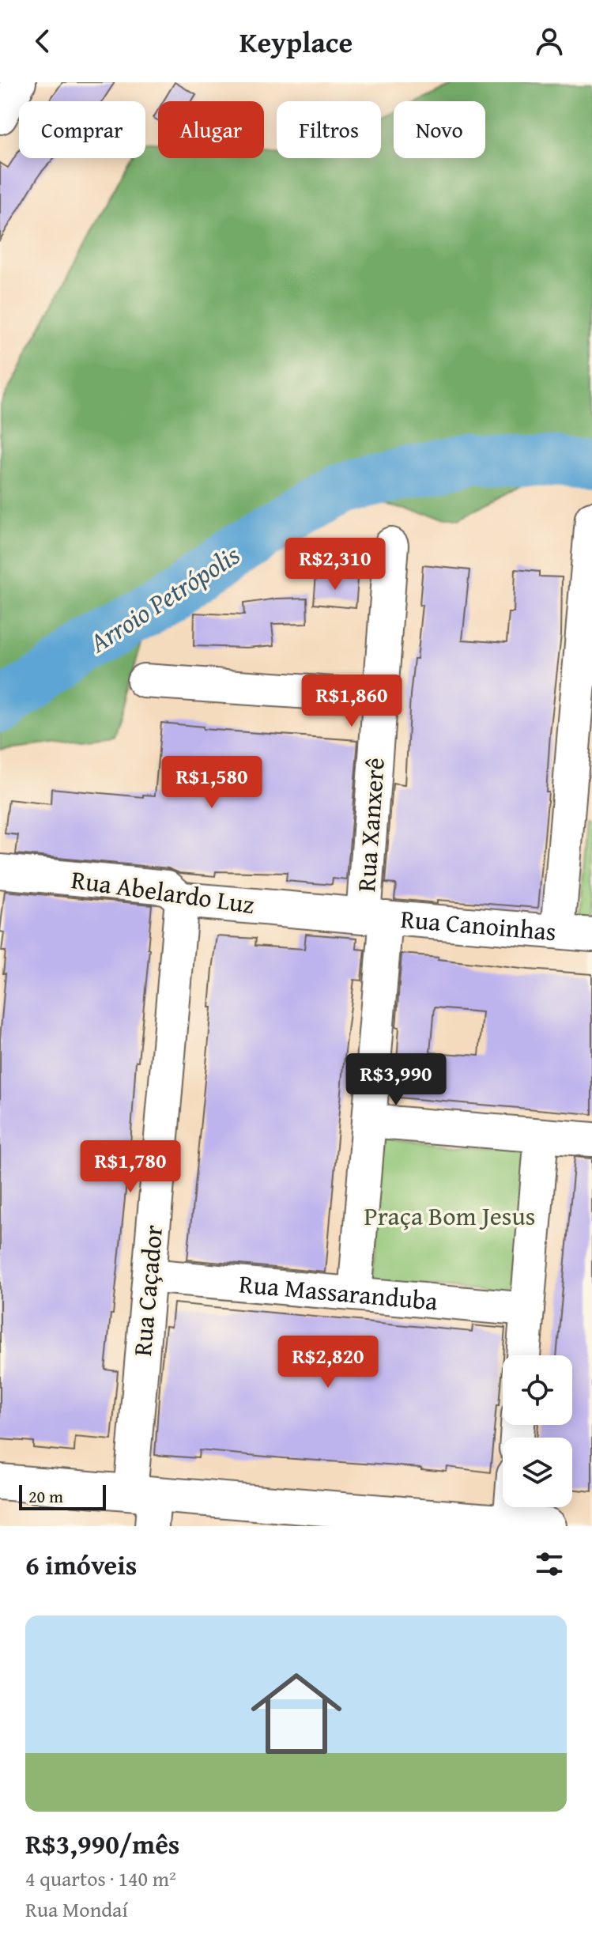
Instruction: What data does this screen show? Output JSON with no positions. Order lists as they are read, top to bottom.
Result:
{
  "streets": {
    "street": [
      "Rua Xanxerê",
      "Rua Abelardo Luz",
      "Rua Canoinhas",
      "Rua Caçador",
      "Rua Massaranduba"
    ]
  },
  "crossings": [
    ["Rua Xanxerê", "Rua Abelardo Luz"],
    ["Rua Xanxerê", "Rua Canoinhas"],
    ["Rua Xanxerê", "Rua Massaranduba"],
    ["Rua Abelardo Luz", "Rua Canoinhas"],
    ["Rua Abelardo Luz", "Rua Caçador"],
    ["Rua Caçador", "Rua Massaranduba"]
  ],
  "water": ["Arroio Petrópolis"],
  "parks": ["Praça Bom Jesus"],
  "scale_bar": "20 m",
  "page": {
    "header": "Keyplace",
    "chip": [
      "Comprar",
      "Alugar",
      "Filtros",
      "Novo"
    ],
    "price": [
      "R$2,310",
      "R$1,860",
      "R$1,580",
      "R$3,990",
      "R$1,780",
      "R$2,820"
    ],
    "scale": "20 m",
    "heading": "6 imóveis",
    "list": [
      {
        "name": "R$3,990/mês",
        "note": "4 quartos · 140 m² · Rua Mondaí"
      }
    ]
  }
}
